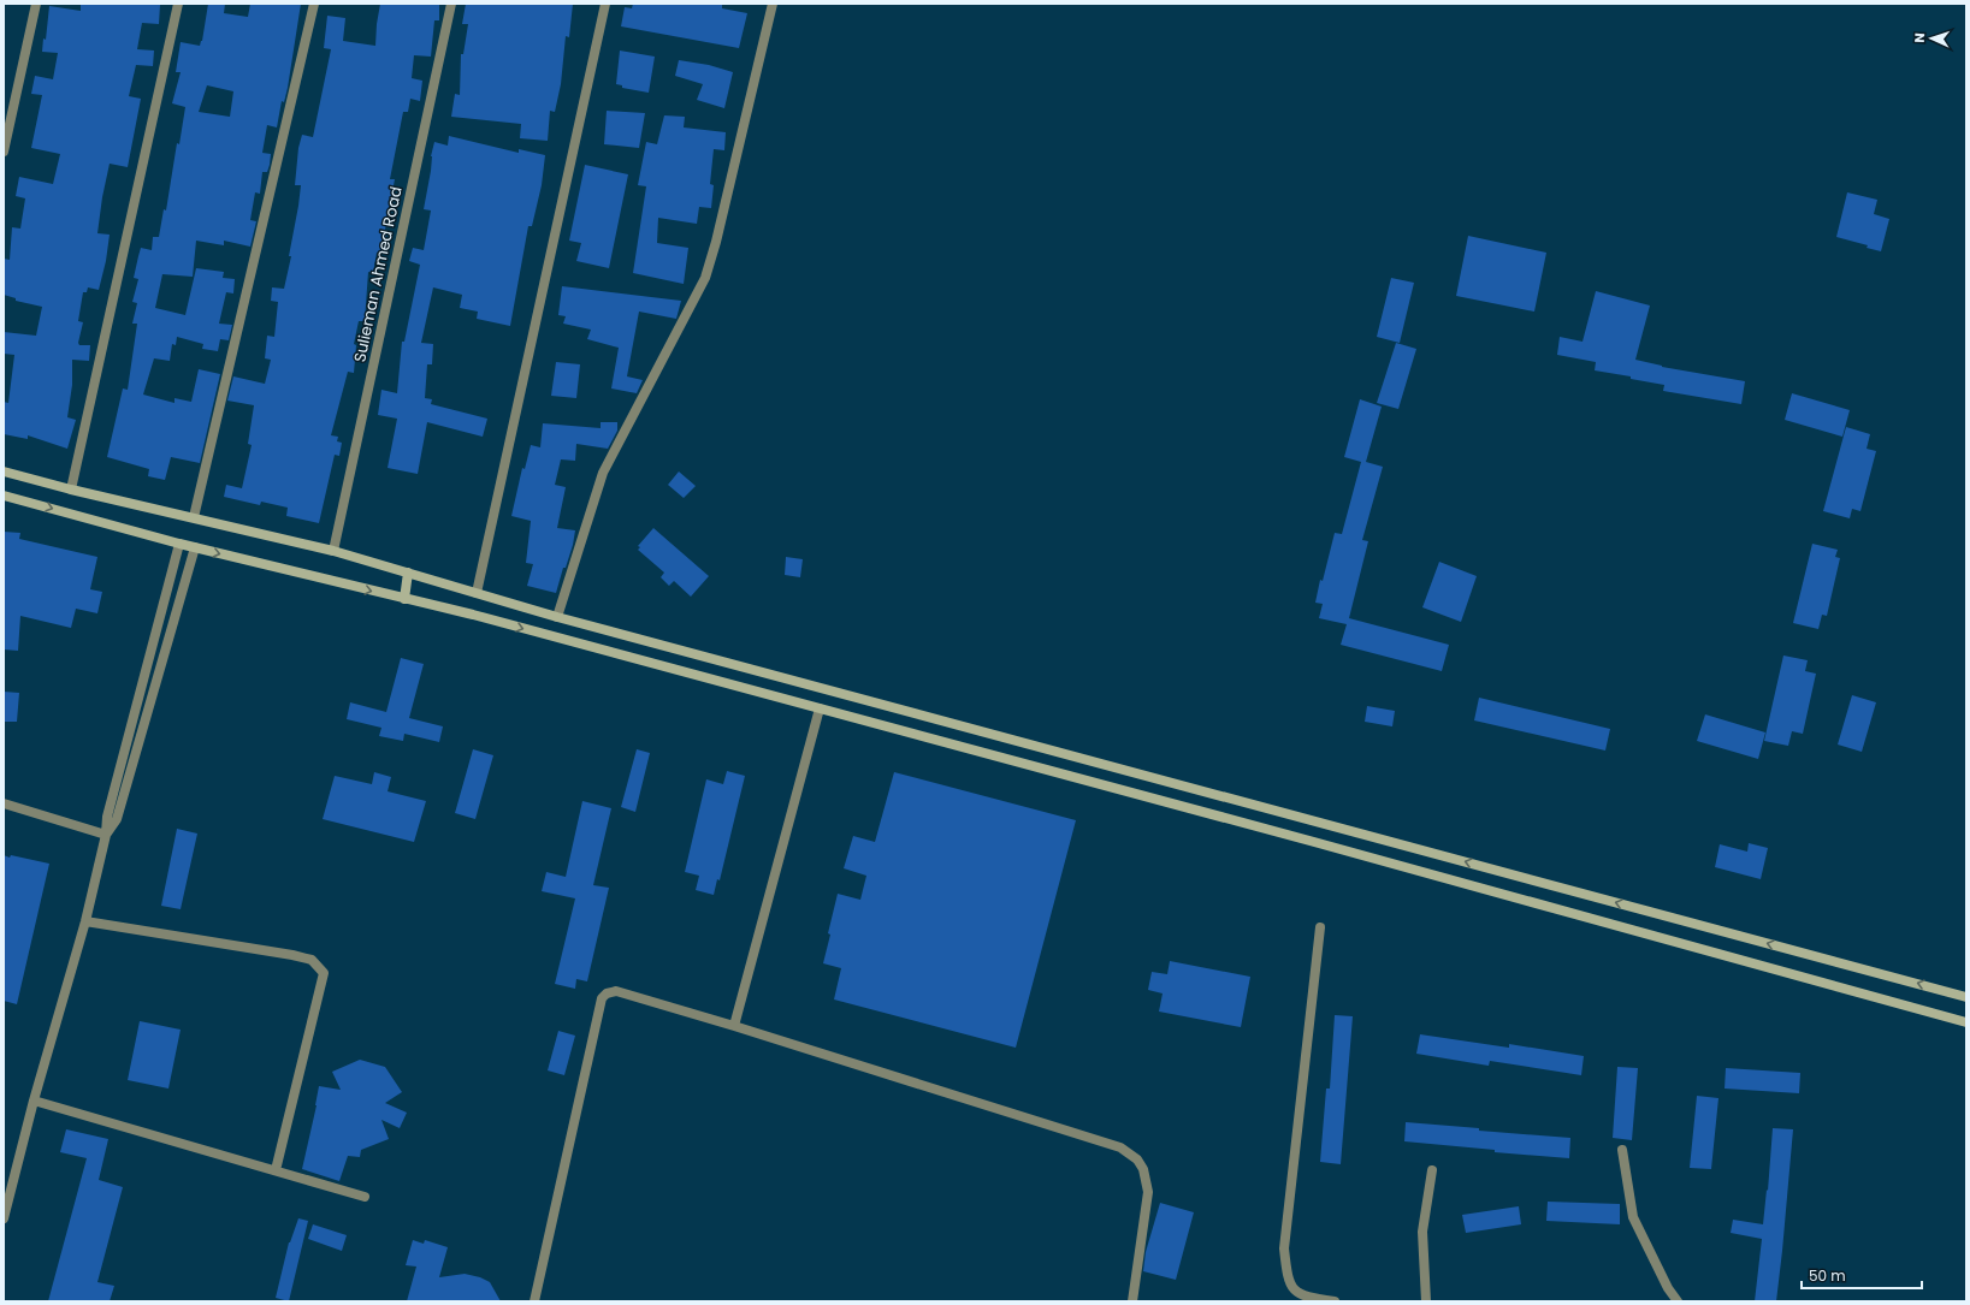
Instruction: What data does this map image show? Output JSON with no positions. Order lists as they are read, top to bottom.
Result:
{
  "streets": {
    "street": ["Sulieman Ahmed Road"]
  },
  "scale_bar": "50 m",
  "north": "left"
}
